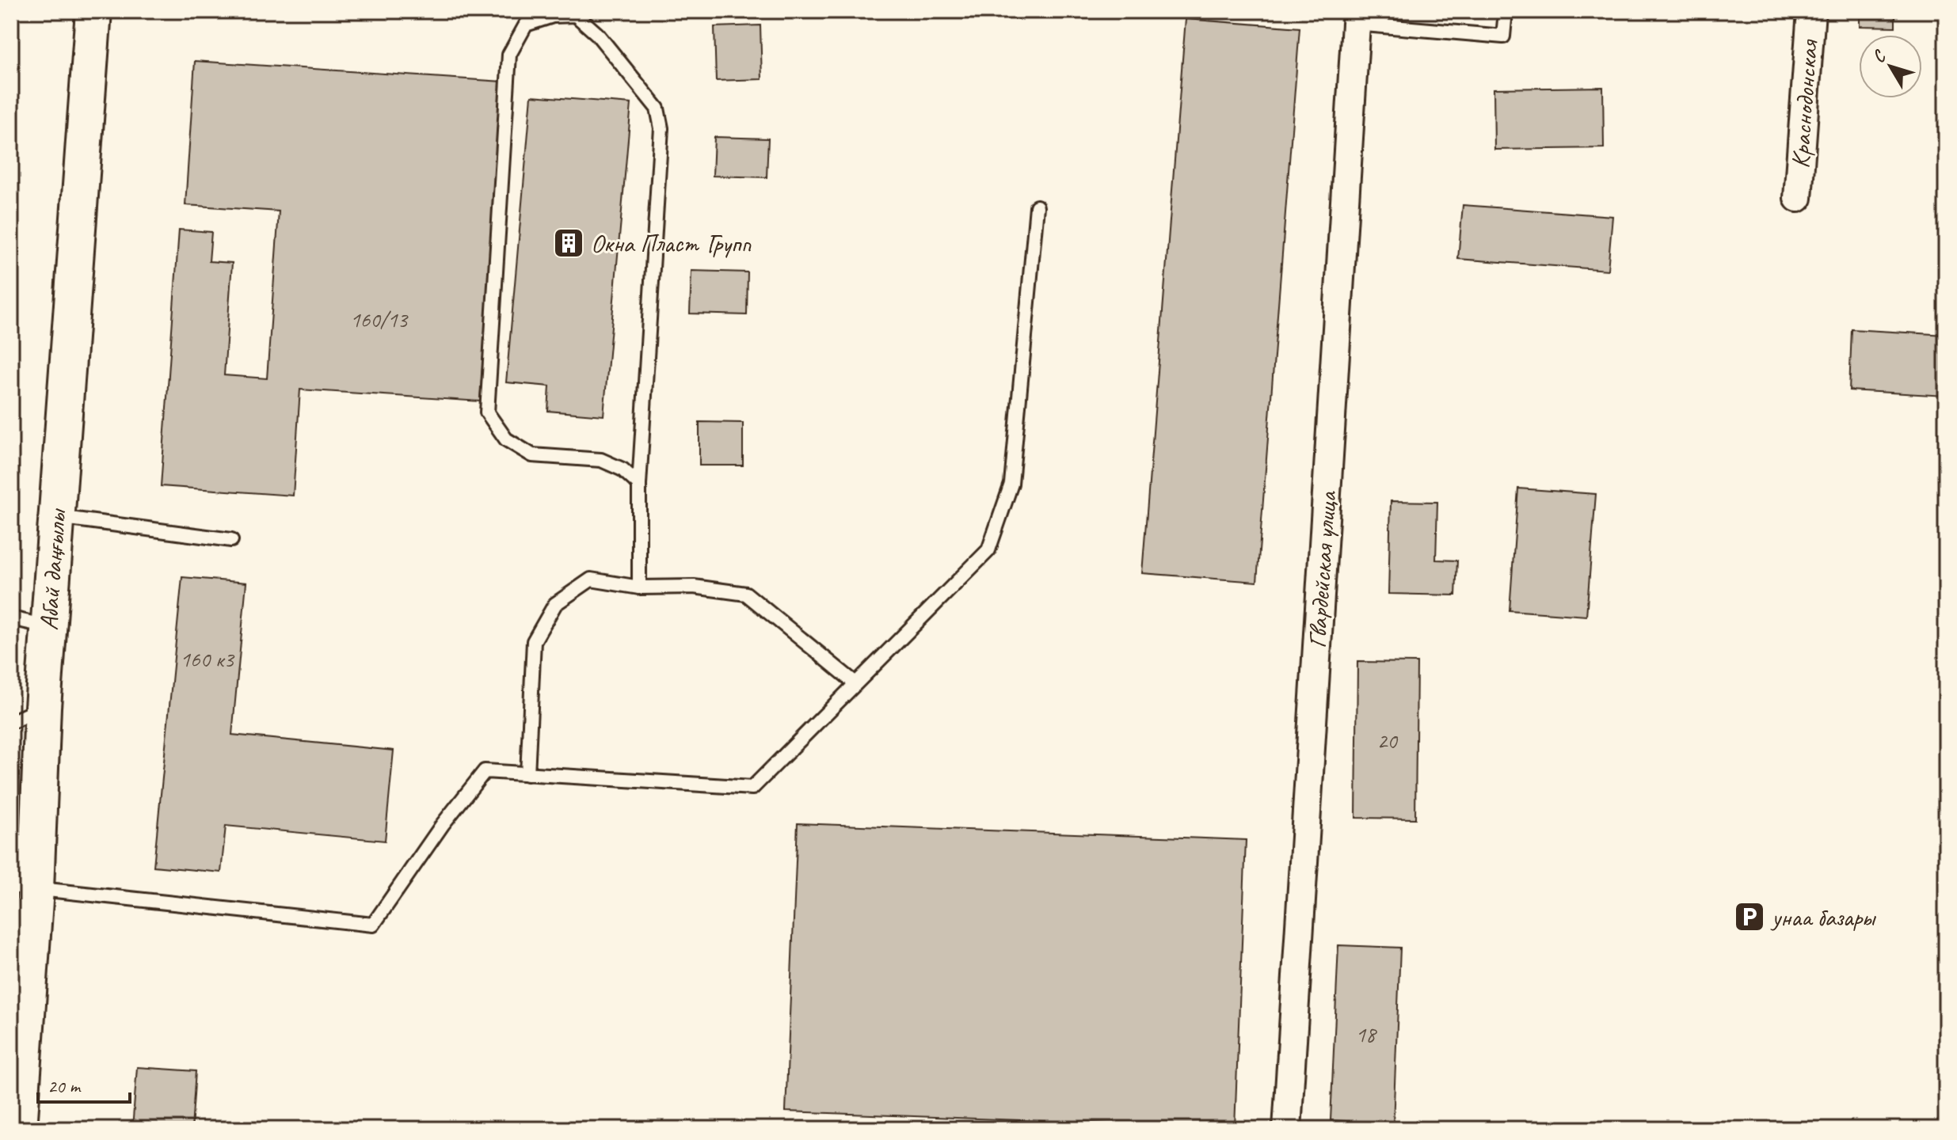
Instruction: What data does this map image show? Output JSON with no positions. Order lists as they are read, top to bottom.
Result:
{
  "streets": {
    "main road": ["Абай даңғылы"],
    "street": ["Краснодонская", "Гвардейская улица"]
  },
  "places": {
    "building": ["Окна Пласт Групп"],
    "parking": ["унаа базары"]
  },
  "house_numbers": [
    "160/13",
    "160 к3",
    "20",
    "18"
  ],
  "scale_bar": "20 m",
  "north": "top left"
}
